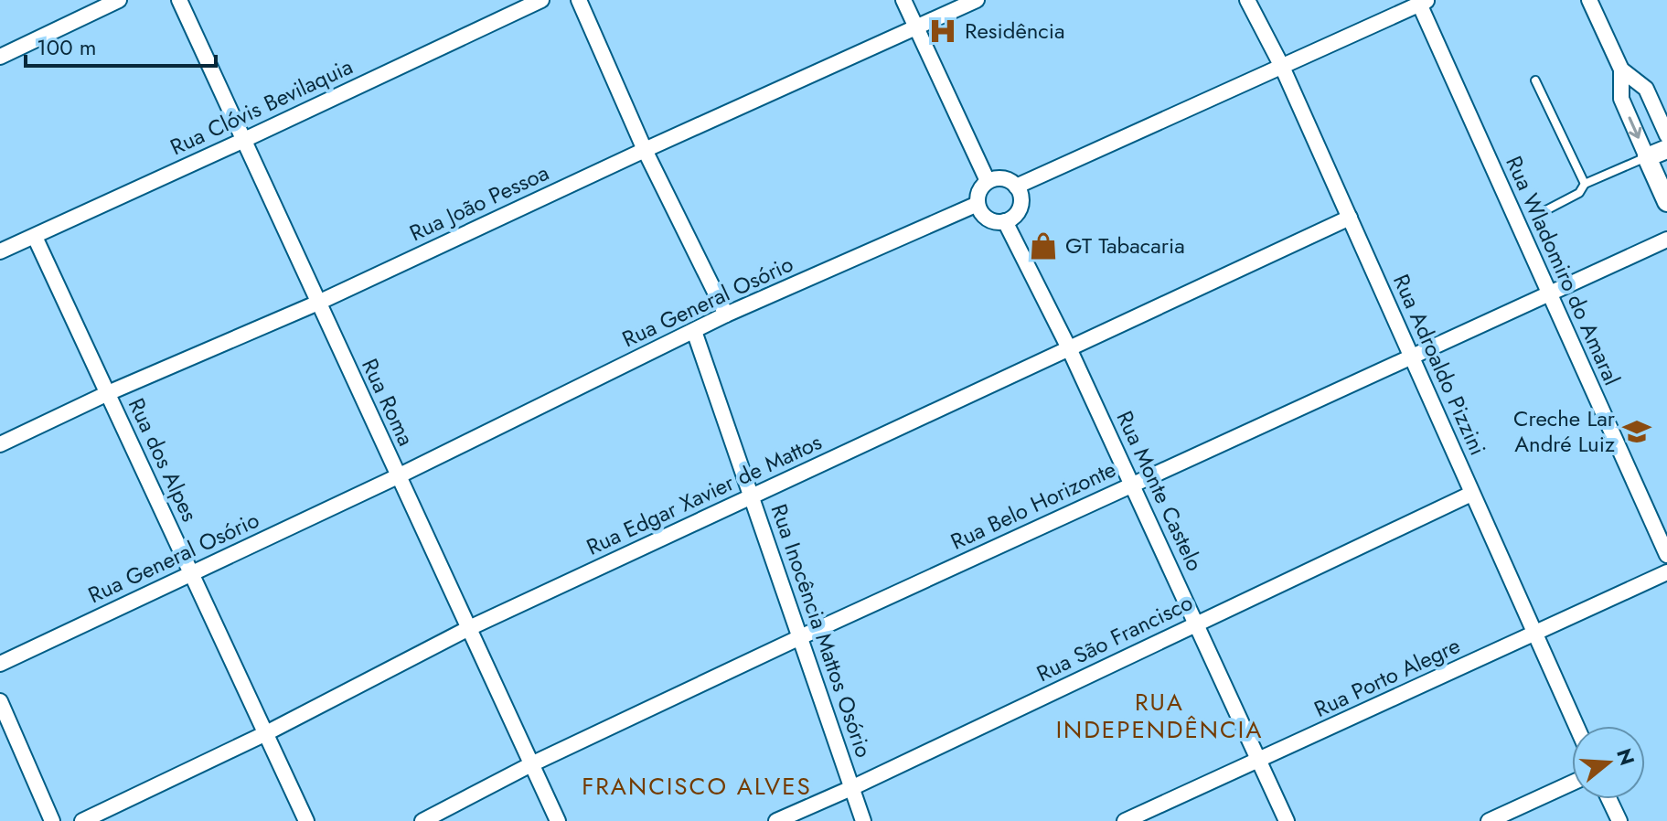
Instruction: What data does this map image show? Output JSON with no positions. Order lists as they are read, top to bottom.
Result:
{
  "streets": {
    "street": [
      "Rua Clóvis Bevilaquia",
      "Rua João Pessoa",
      "Rua Wladomiro do Amaral",
      "Rua General Osório",
      "Rua Adroaldo Pizzini",
      "Rua Roma",
      "Rua dos Alpes",
      "Rua Monte Castelo",
      "Rua Edgar Xavier de Mattos",
      "Rua Belo Horizonte",
      "Rua Inocência Mattos Osório",
      "Rua São Francisco",
      "Rua Porto Alegre"
    ]
  },
  "crossings": [
    ["Rua Clóvis Bevilaquia", "Rua Roma"],
    ["Rua Clóvis Bevilaquia", "Rua dos Alpes"],
    ["Rua João Pessoa", "Rua Roma"],
    ["Rua João Pessoa", "Rua dos Alpes"],
    ["Rua Wladomiro do Amaral", "Rua Belo Horizonte"],
    ["Rua General Osório", "Rua Roma"],
    ["Rua General Osório", "Rua dos Alpes"],
    ["Rua General Osório", "Rua Monte Castelo"],
    ["Rua General Osório", "Rua Inocência Mattos Osório"],
    ["Rua Adroaldo Pizzini", "Rua Edgar Xavier de Mattos"],
    ["Rua Adroaldo Pizzini", "Rua Belo Horizonte"],
    ["Rua Adroaldo Pizzini", "Rua São Francisco"],
    ["Rua Adroaldo Pizzini", "Rua Porto Alegre"],
    ["Rua Roma", "Rua Edgar Xavier de Mattos"],
    ["Rua Roma", "Rua Belo Horizonte"],
    ["Rua dos Alpes", "Rua Edgar Xavier de Mattos"],
    ["Rua Monte Castelo", "Rua Edgar Xavier de Mattos"],
    ["Rua Monte Castelo", "Rua Belo Horizonte"],
    ["Rua Monte Castelo", "Rua São Francisco"],
    ["Rua Monte Castelo", "Rua Porto Alegre"],
    ["Rua Edgar Xavier de Mattos", "Rua Inocência Mattos Osório"],
    ["Rua Belo Horizonte", "Rua Inocência Mattos Osório"],
    ["Rua Inocência Mattos Osório", "Rua São Francisco"]
  ],
  "districts": ["RUA INDEPENDÊNCIA", "FRANCISCO ALVES"],
  "places": {
    "hospital": ["Residência"],
    "shop": ["GT Tabacaria"],
    "school or university": ["Creche Lar André Luiz"]
  },
  "scale_bar": "100 m",
  "north": "right"
}
